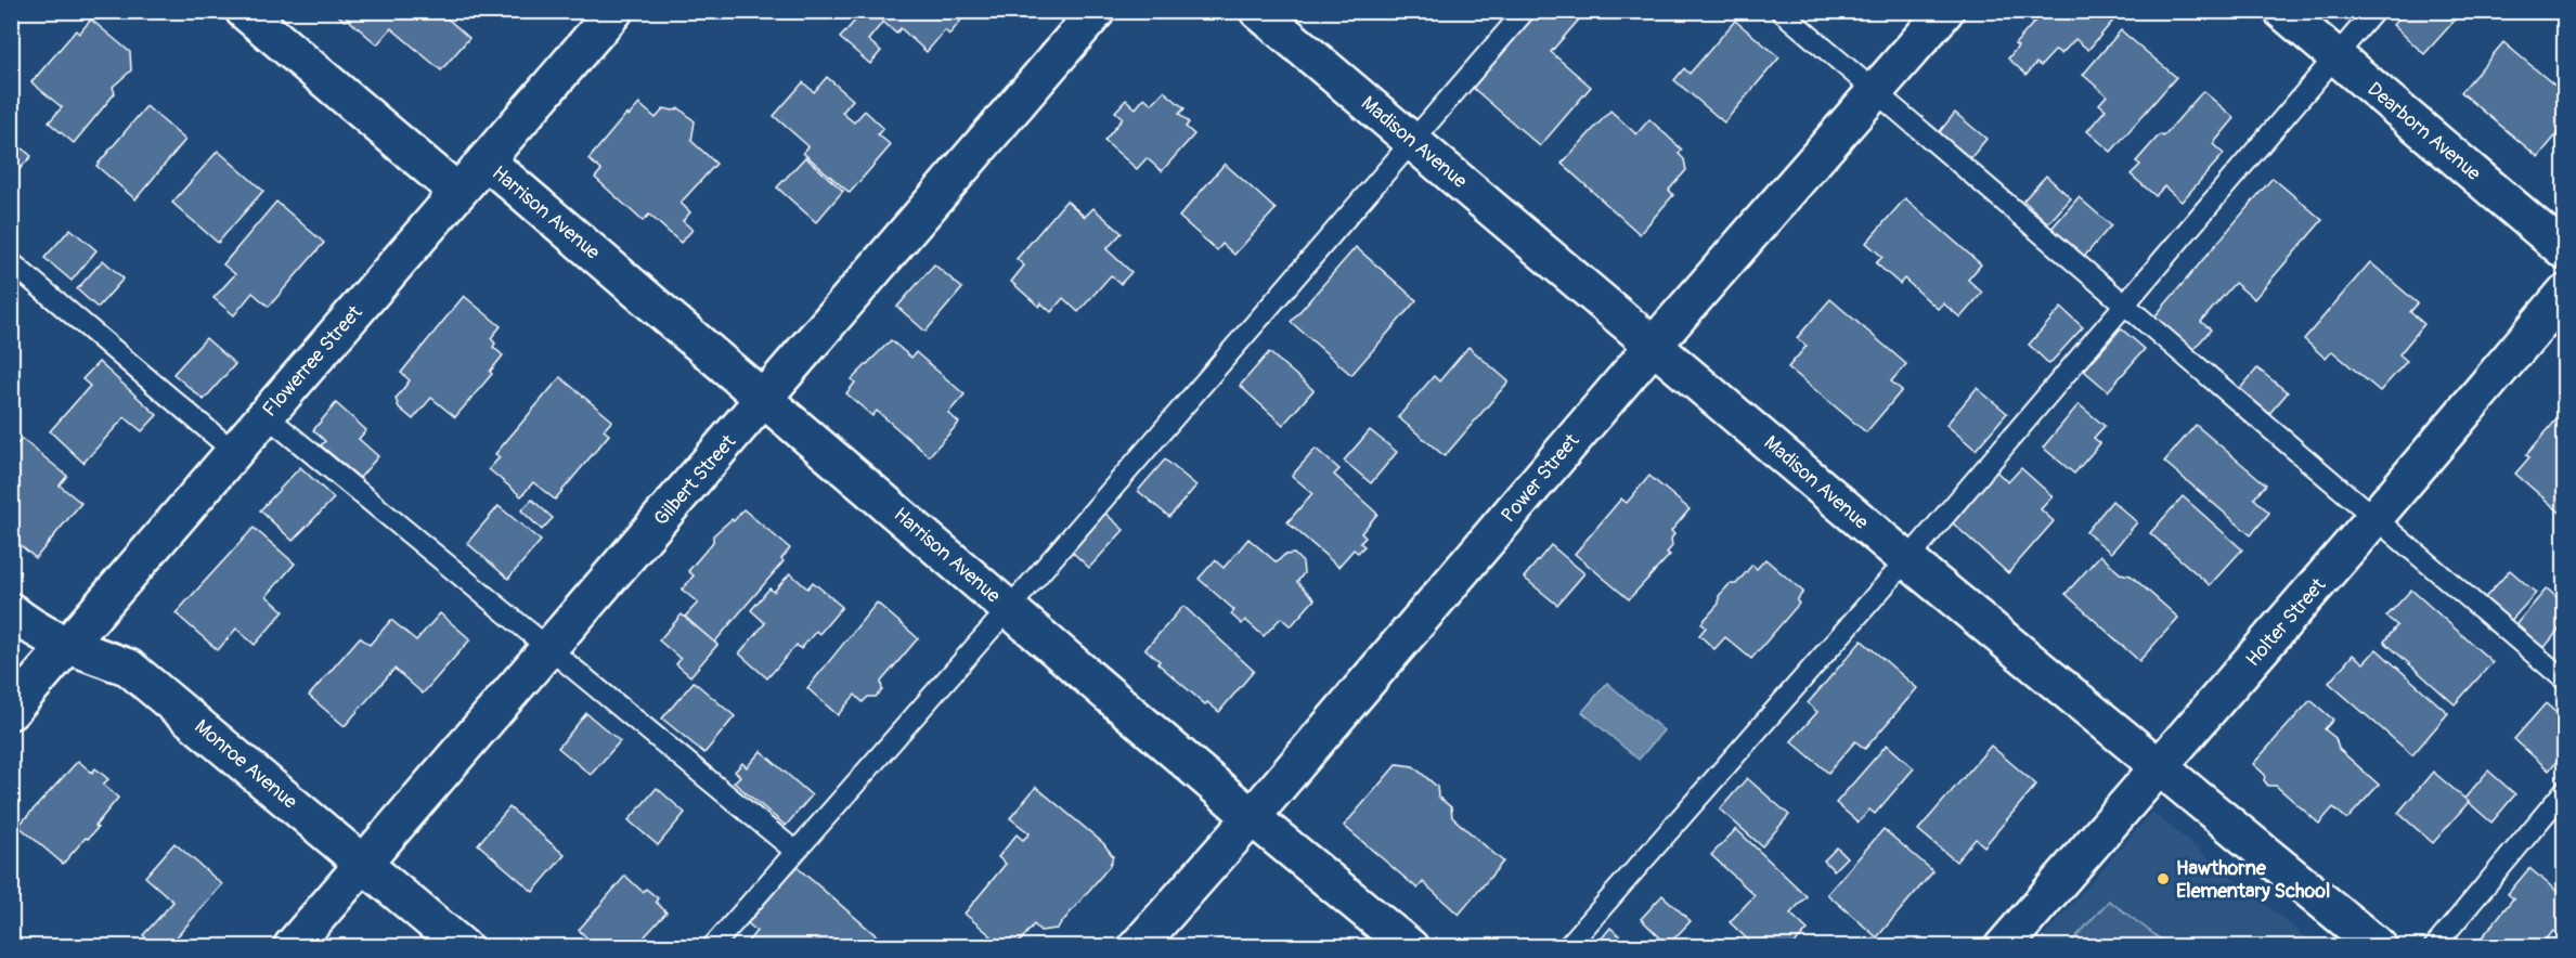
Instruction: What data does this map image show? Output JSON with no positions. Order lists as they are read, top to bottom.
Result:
{
  "streets": {
    "street": [
      "Dearborn Avenue",
      "Madison Avenue",
      "Harrison Avenue",
      "Flowerree Street",
      "Power Street",
      "Gilbert Street",
      "Holter Street",
      "Monroe Avenue"
    ]
  },
  "crossings": [
    ["Madison Avenue", "Power Street"],
    ["Madison Avenue", "Holter Street"],
    ["Harrison Avenue", "Flowerree Street"],
    ["Harrison Avenue", "Power Street"],
    ["Harrison Avenue", "Gilbert Street"],
    ["Flowerree Street", "Monroe Avenue"],
    ["Gilbert Street", "Monroe Avenue"]
  ],
  "places": ["Hawthorne Elementary School"]
}
